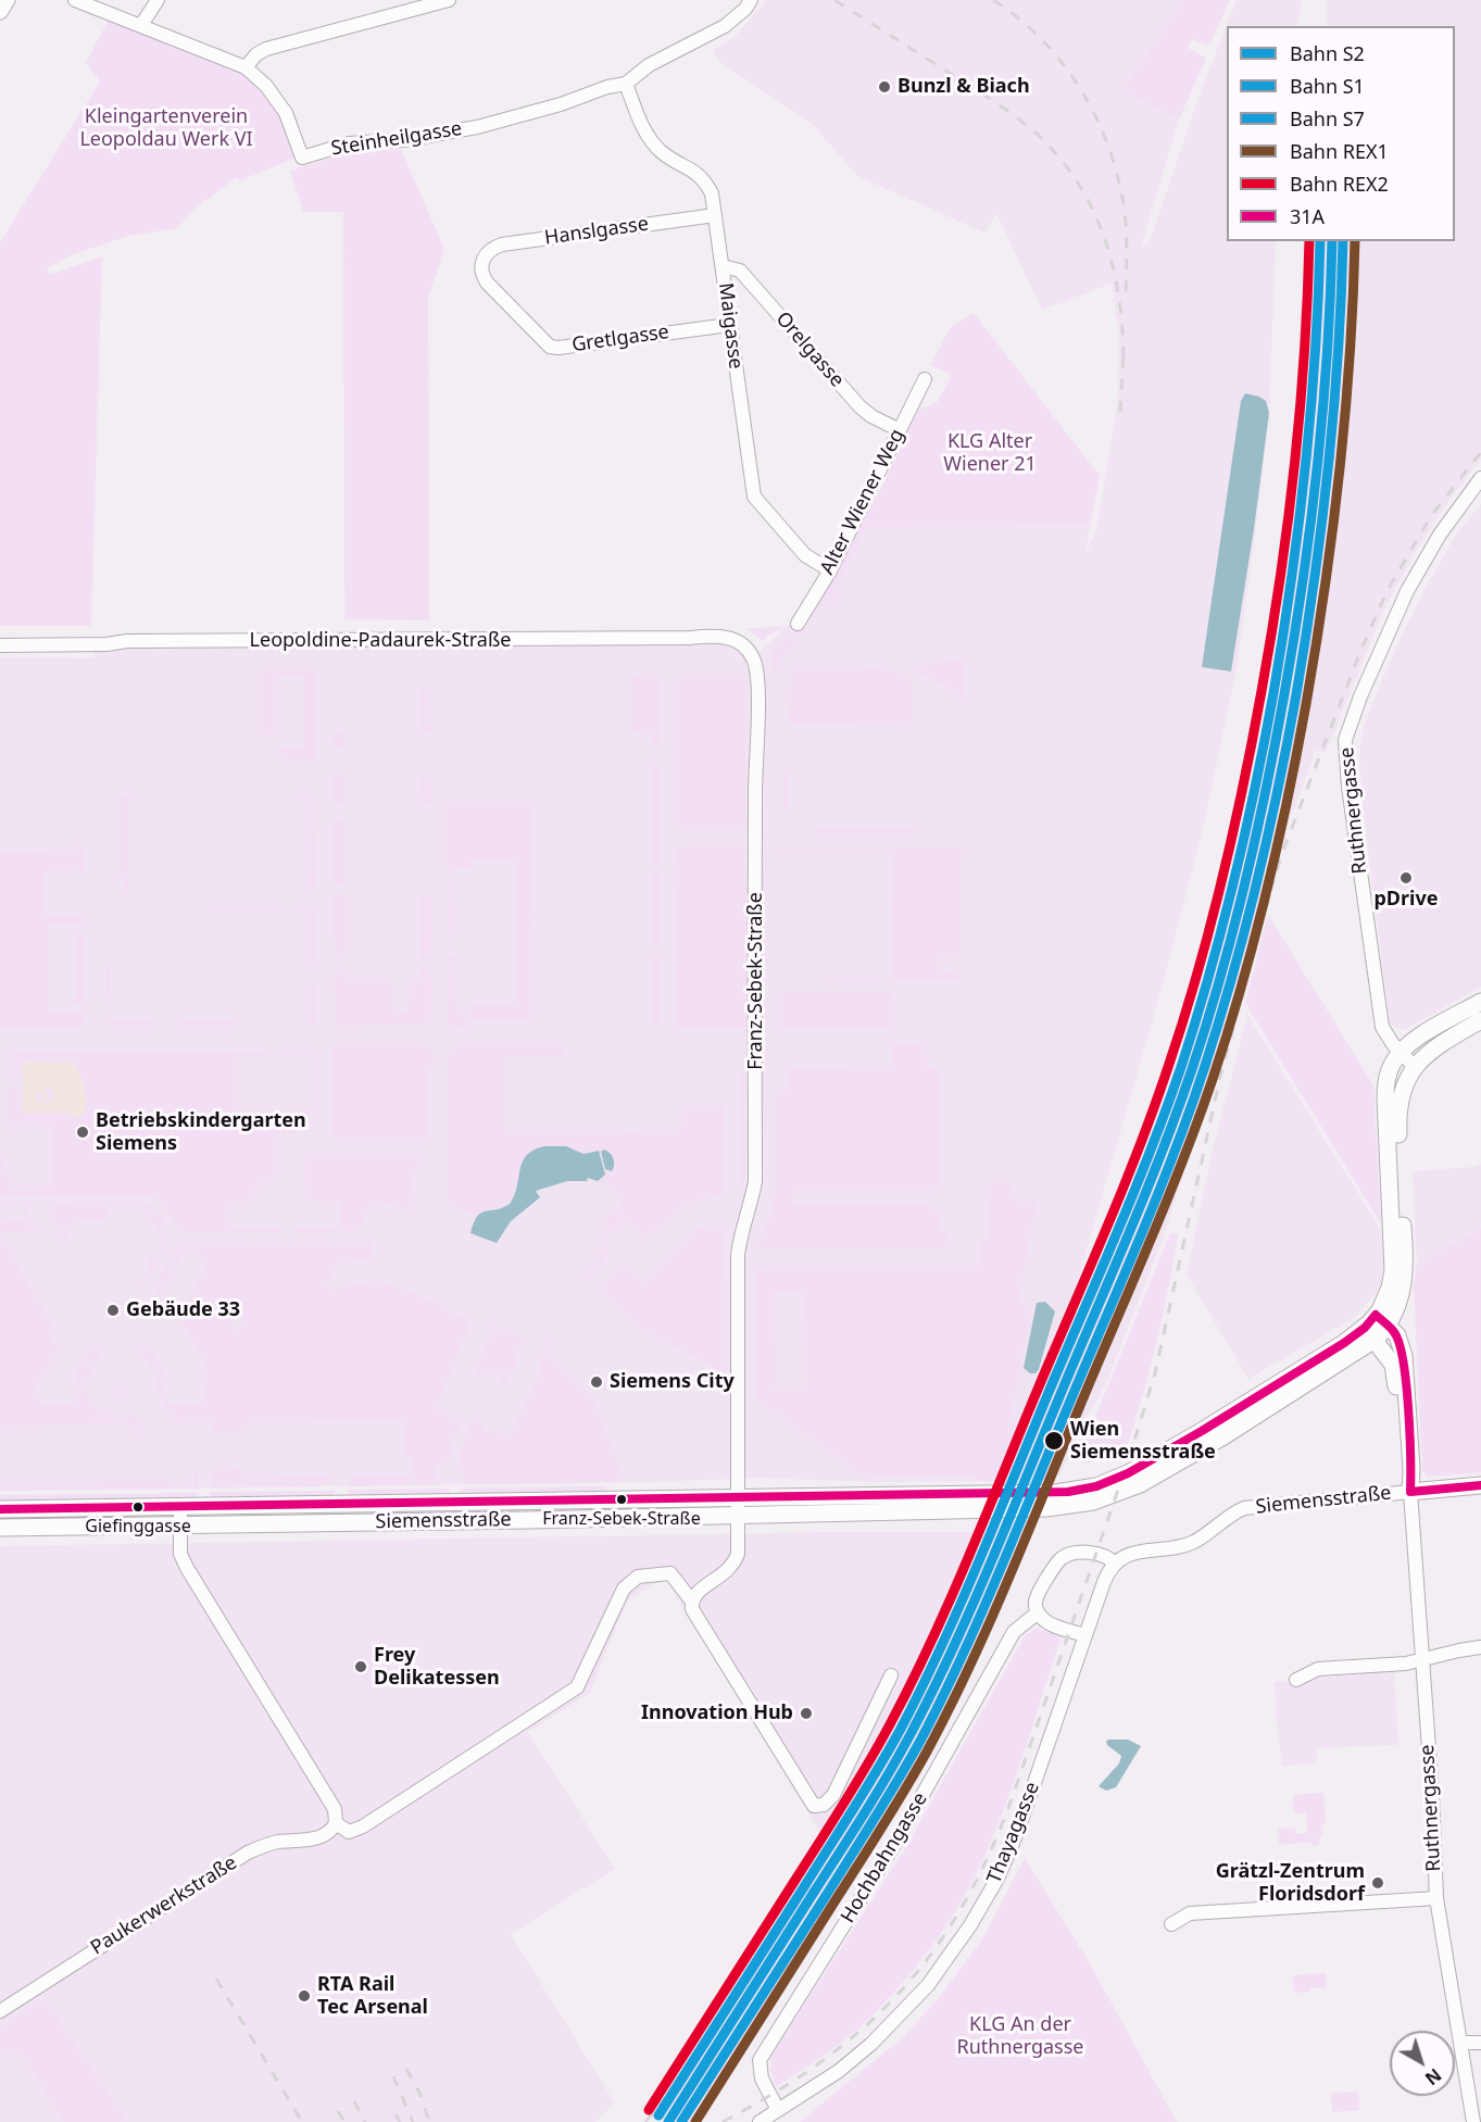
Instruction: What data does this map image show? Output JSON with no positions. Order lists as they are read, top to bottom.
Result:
{
  "streets": {
    "main road": ["Siemensstraße"],
    "street": [
      "Steinheilgasse",
      "Hanslgasse",
      "Maigasse",
      "Gretlgasse",
      "Orelgasse",
      "Alter Wiener Weg",
      "Leopoldine-Padaurek-Straße",
      "Ruthnergasse",
      "Franz-Sebek-Straße",
      "Thayagasse",
      "Hochbahngasse",
      "Paukerwerkstraße"
    ]
  },
  "crossings": [
    ["Steinheilgasse", "Maigasse"],
    ["Hanslgasse", "Maigasse"],
    ["Hanslgasse", "Gretlgasse"],
    ["Maigasse", "Gretlgasse"],
    ["Maigasse", "Orelgasse"],
    ["Maigasse", "Alter Wiener Weg"],
    ["Orelgasse", "Alter Wiener Weg"],
    ["Leopoldine-Padaurek-Straße", "Franz-Sebek-Straße"],
    ["Ruthnergasse", "Siemensstraße"],
    ["Franz-Sebek-Straße", "Siemensstraße"],
    ["Siemensstraße", "Thayagasse"],
    ["Thayagasse", "Hochbahngasse"]
  ],
  "parks": ["Kleingartenverein Leopoldau Werk VI", "KLG Alter Wiener 21", "KLG An der Ruthnergasse"],
  "places": [
    "Bunzl & Biach",
    "pDrive",
    "Betriebskindergarten Siemens",
    "Gebäude 33",
    "Siemens City",
    "Wien Siemensstraße",
    "Franz-Sebek-Straße",
    "Giefinggasse",
    "Frey Delikatessen",
    "Innovation Hub",
    "Grätzl-Zentrum Floridsdorf",
    "RTA Rail Tec Arsenal"
  ],
  "lines": [
    "rail line S2",
    "rail line S1",
    "rail line S7",
    "rail line REX1",
    "rail line REX2",
    "transit line 31A"
  ],
  "legend": [
    "Bahn S2",
    "Bahn S1",
    "Bahn S7",
    "Bahn REX1",
    "Bahn REX2",
    "31A"
  ],
  "north": "bottom right"
}
